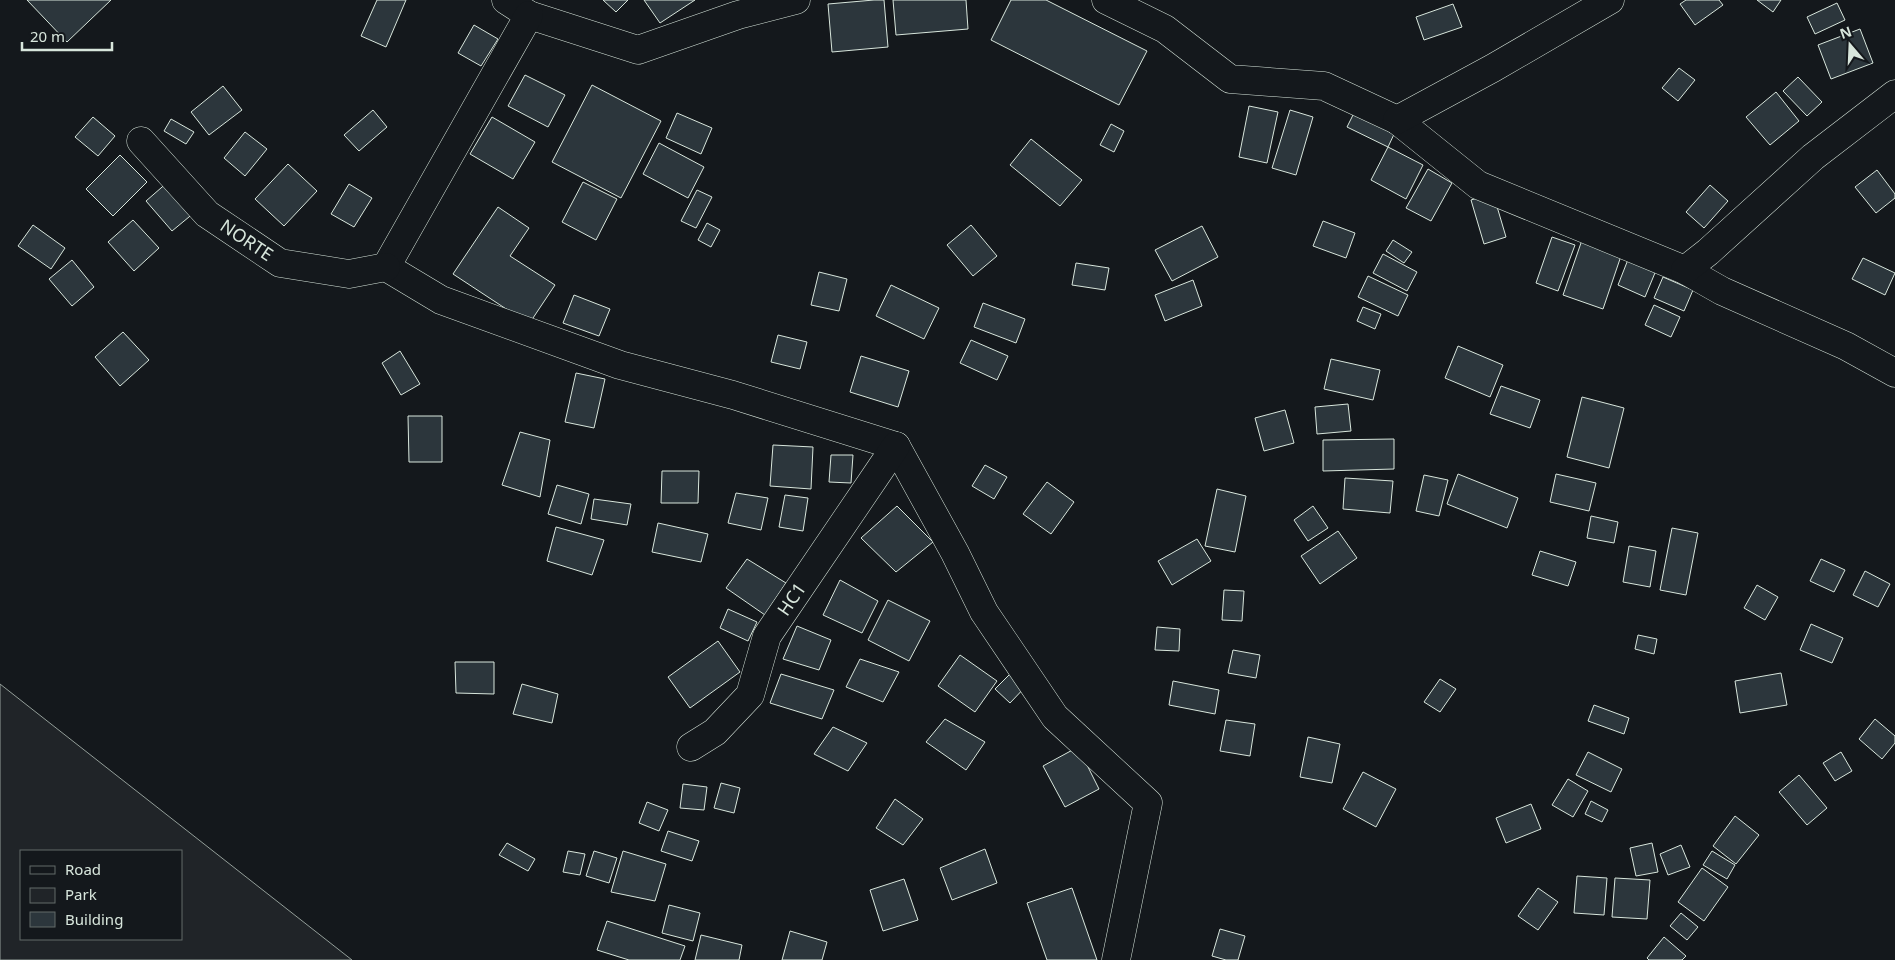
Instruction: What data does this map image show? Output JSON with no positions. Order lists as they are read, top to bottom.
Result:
{
  "streets": {
    "street": ["NORTE", "HC1"]
  },
  "legend": ["Road", "Park", "Building"],
  "scale_bar": "20 m",
  "north": "top"
}
